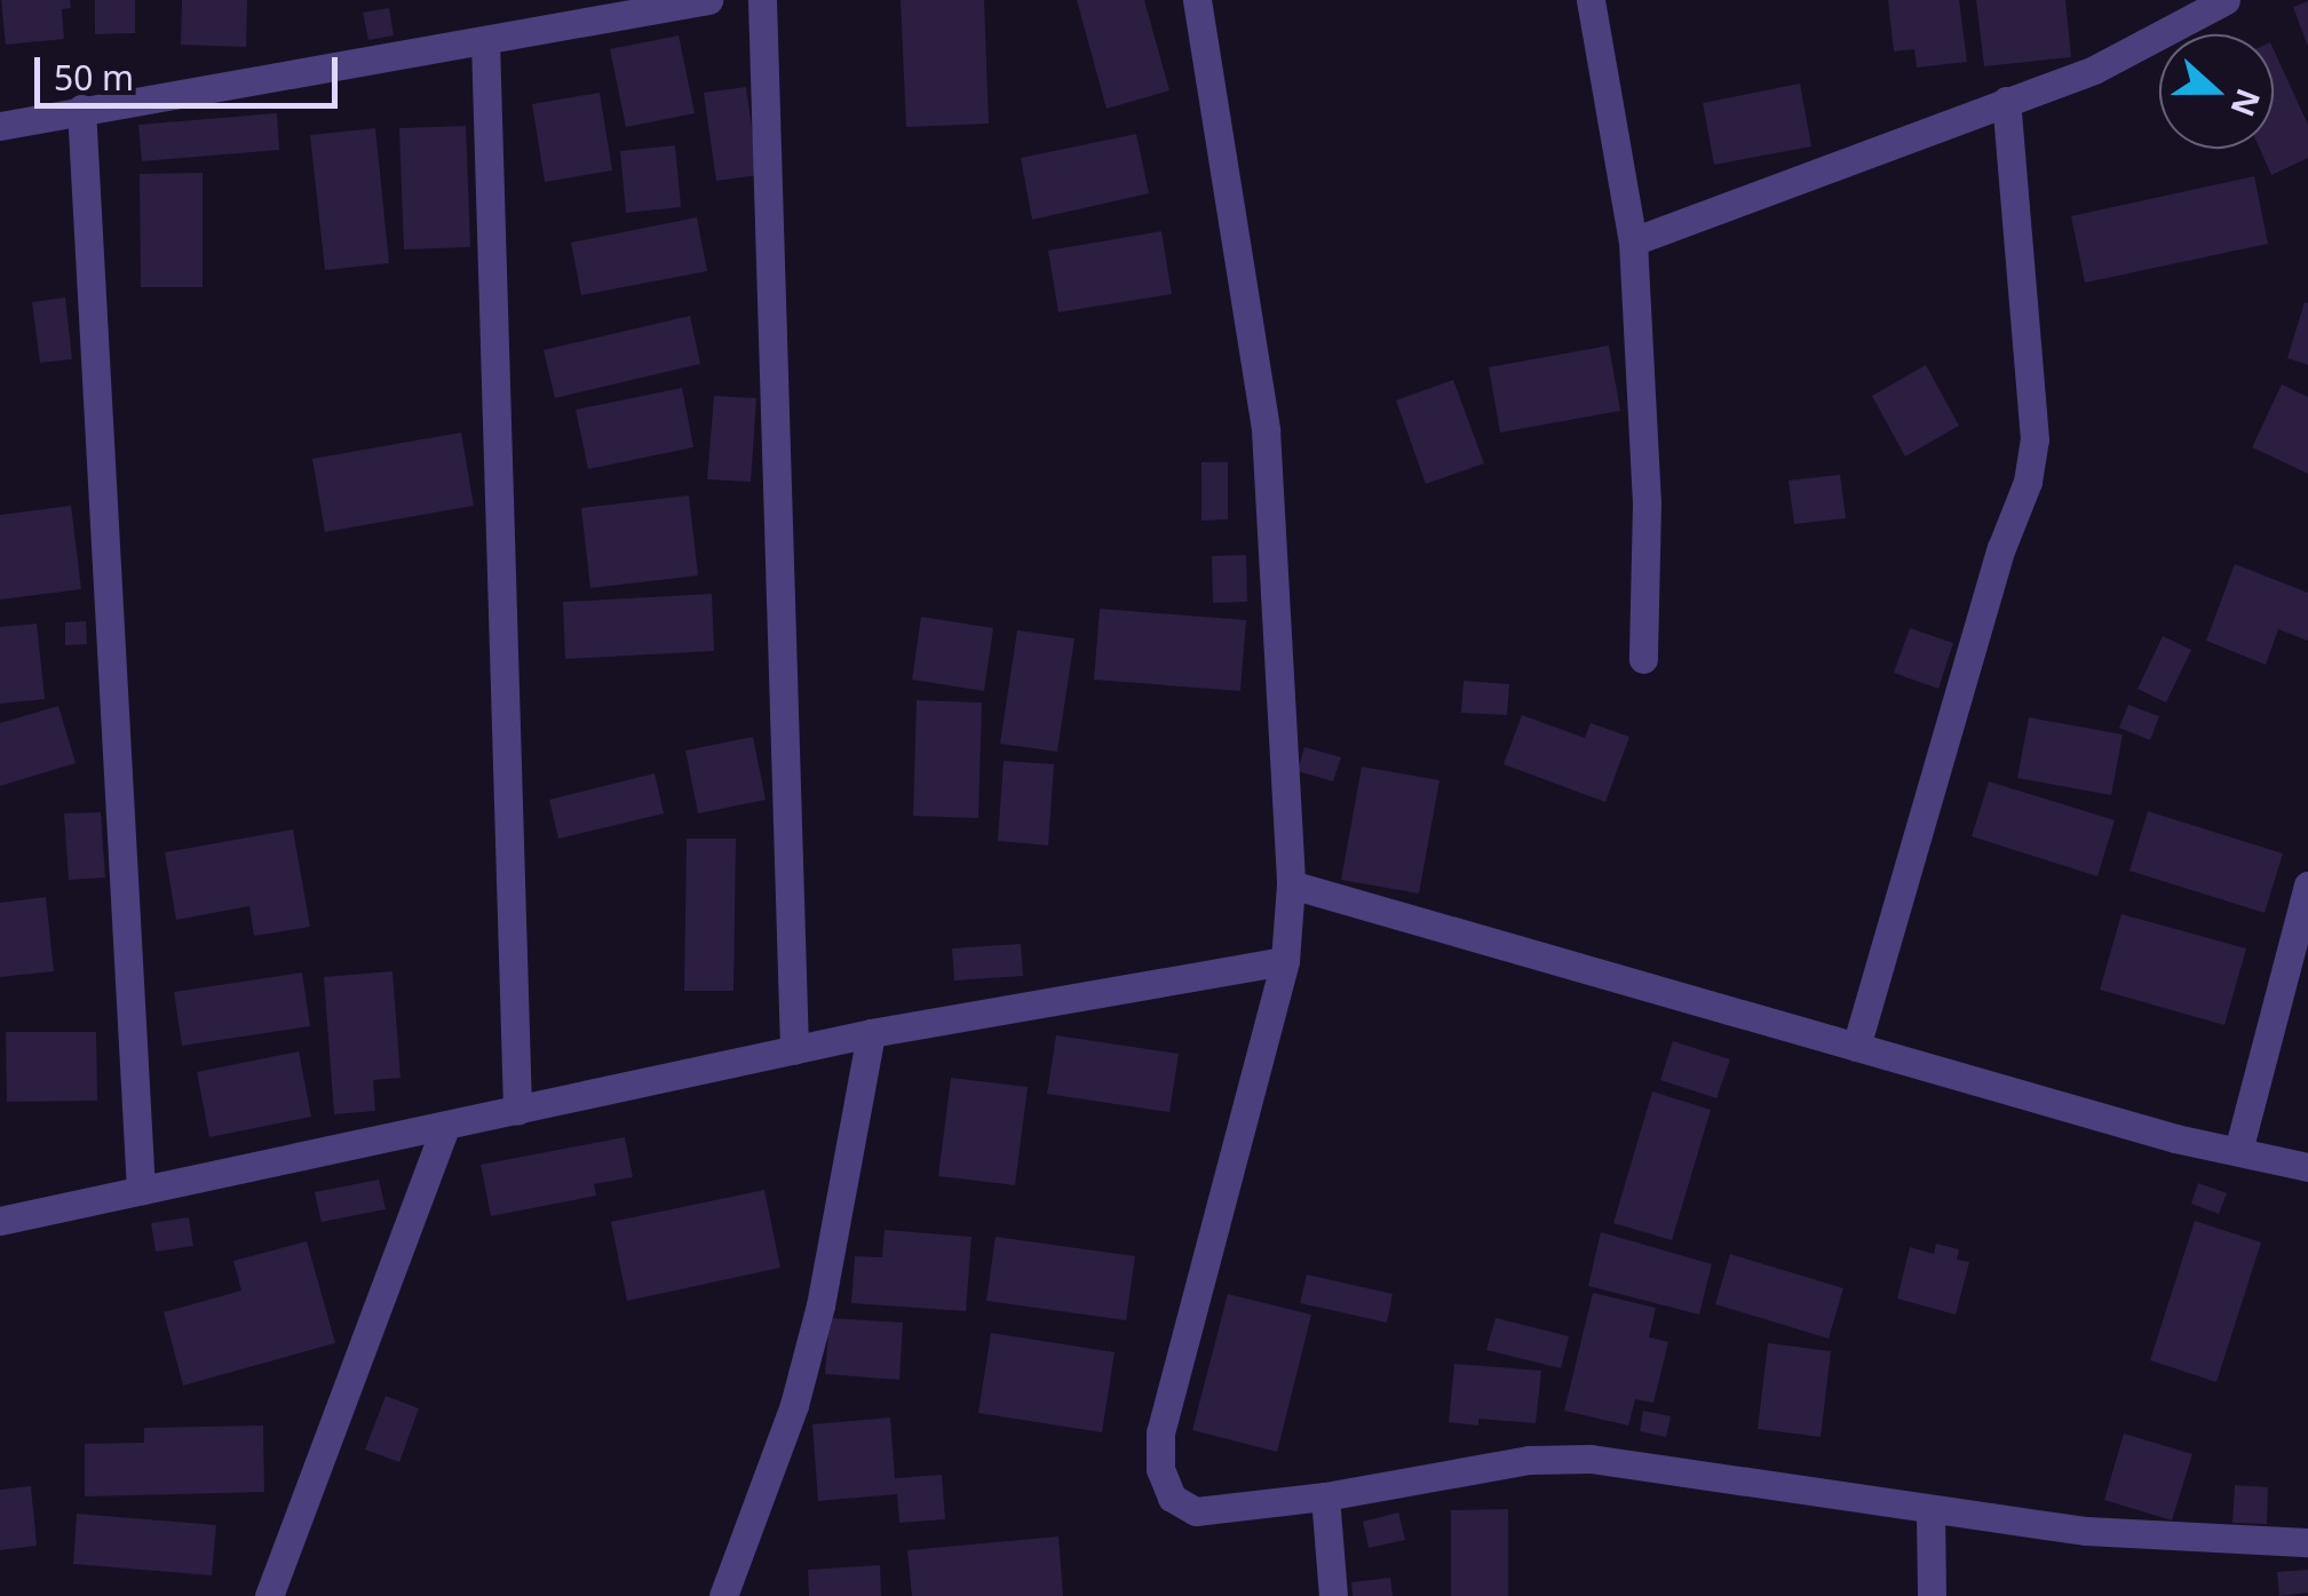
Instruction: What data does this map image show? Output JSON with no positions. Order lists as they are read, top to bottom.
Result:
{
  "scale_bar": "50 m",
  "north": "right"
}
